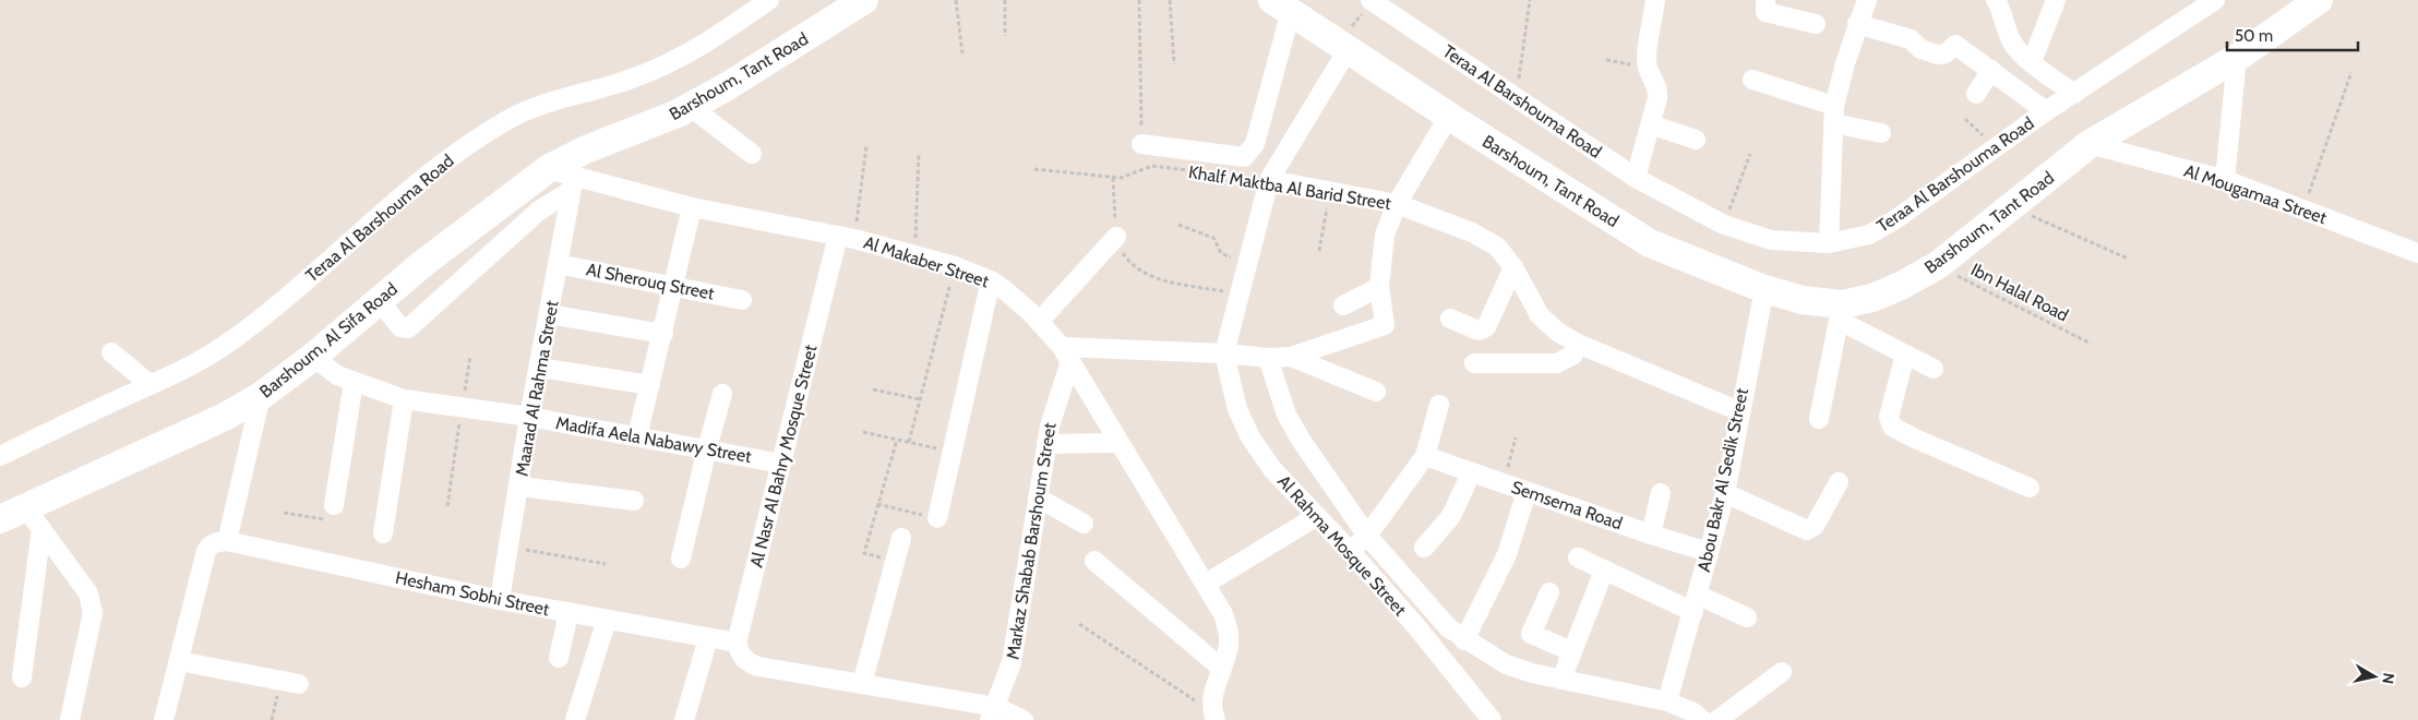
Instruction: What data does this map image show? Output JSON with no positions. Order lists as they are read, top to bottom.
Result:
{
  "streets": {
    "main road": ["Barshoum, Tant Road", "Barshoum, Al Sifa Road"],
    "street": [
      "Teraa Al Barshouma Road",
      "Khalf Maktba Al Barid Street",
      "Al Mougamaa Street",
      "Al Makaber Street",
      "Al Sherouq Street",
      "Maarad Al Rahma Street",
      "Madifa Aela Nabawy Street",
      "Al Nasr Al Bahry Mosque Street",
      "Abou Bakr Al Sedik Street",
      "Semsema Road",
      "Markaz Shabab Barshoum Street",
      "Al Rahma Mosque Street",
      "Hesham Sobhi Street"
    ],
    "path": ["Ibn Halal Road"]
  },
  "crossings": [
    ["Barshoum, Tant Road", "Al Mougamaa Street"],
    ["Barshoum, Tant Road", "Al Makaber Street"],
    ["Barshoum, Tant Road", "Ibn Halal Road"],
    ["Barshoum, Tant Road", "Barshoum, Al Sifa Road"],
    ["Barshoum, Tant Road", "Maarad Al Rahma Street"],
    ["Barshoum, Tant Road", "Abou Bakr Al Sedik Street"],
    ["Khalf Maktba Al Barid Street", "Abou Bakr Al Sedik Street"],
    ["Al Makaber Street", "Barshoum, Al Sifa Road"],
    ["Al Makaber Street", "Maarad Al Rahma Street"],
    ["Al Makaber Street", "Al Nasr Al Bahry Mosque Street"],
    ["Al Makaber Street", "Markaz Shabab Barshoum Street"],
    ["Al Sherouq Street", "Maarad Al Rahma Street"],
    ["Barshoum, Al Sifa Road", "Maarad Al Rahma Street"],
    ["Barshoum, Al Sifa Road", "Madifa Aela Nabawy Street"],
    ["Maarad Al Rahma Street", "Madifa Aela Nabawy Street"],
    ["Maarad Al Rahma Street", "Hesham Sobhi Street"],
    ["Madifa Aela Nabawy Street", "Al Nasr Al Bahry Mosque Street"],
    ["Al Nasr Al Bahry Mosque Street", "Hesham Sobhi Street"],
    ["Abou Bakr Al Sedik Street", "Semsema Road"]
  ],
  "scale_bar": "50 m",
  "north": "right"
}
